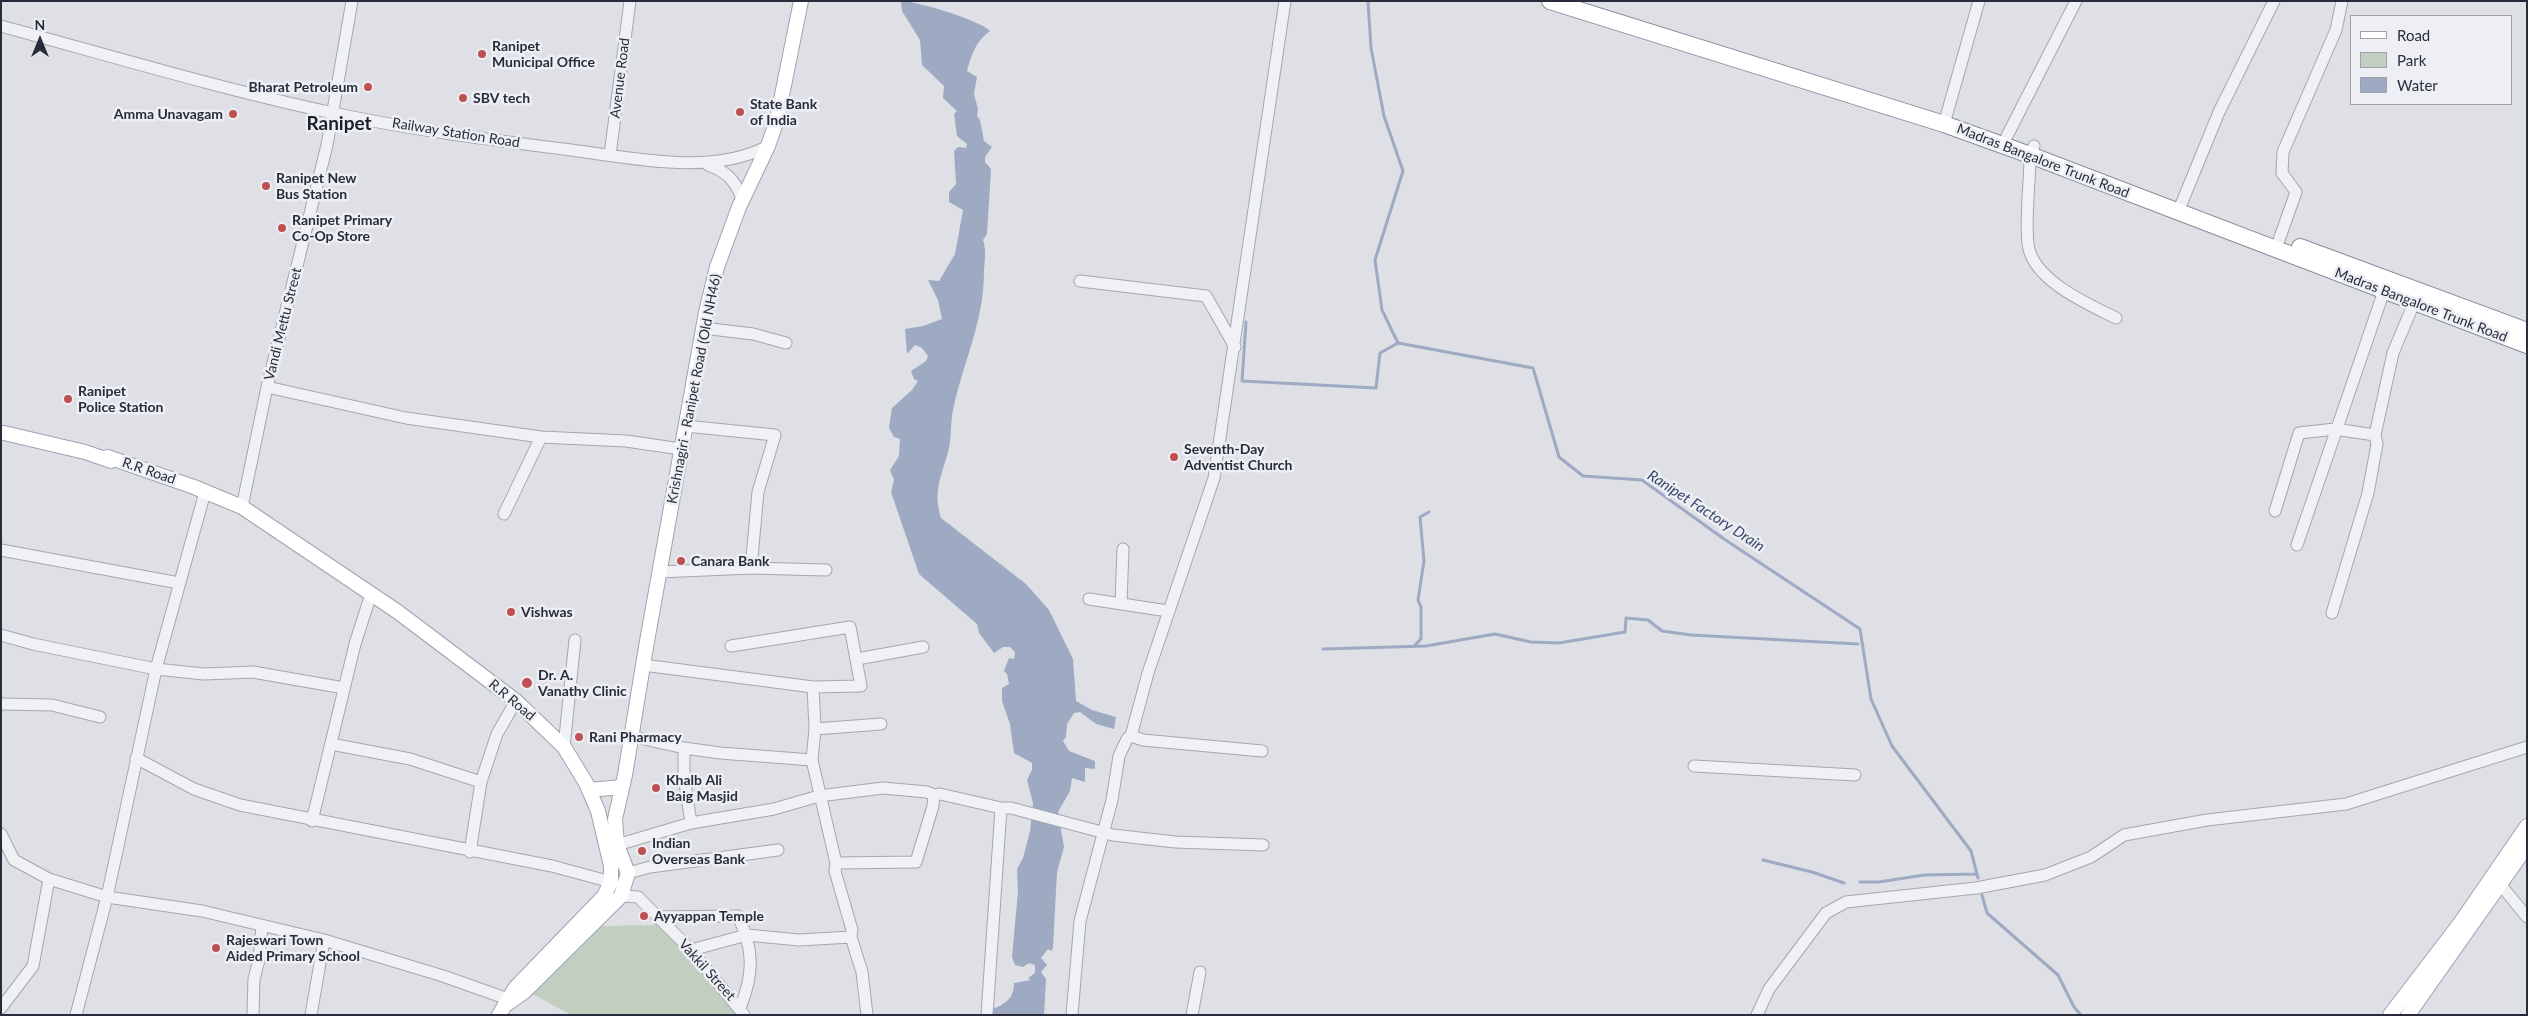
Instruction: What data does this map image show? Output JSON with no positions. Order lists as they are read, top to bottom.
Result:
{
  "streets": {
    "highway": ["Madras Bangalore Trunk Road"],
    "main road": ["Krishnagiri - Ranipet Road (Old NH46)", "R.R Road"],
    "street": [
      "Avenue Road",
      "Railway Station Road",
      "Vandi Mettu Street",
      "Vakkil Street"
    ]
  },
  "crossings": [
    ["Avenue Road", "Railway Station Road"],
    ["Railway Station Road", "Vandi Mettu Street"],
    ["Railway Station Road", "Krishnagiri - Ranipet Road (Old NH46)"],
    ["Vandi Mettu Street", "R.R Road"]
  ],
  "districts": ["Ranipet"],
  "water": ["Ranipet Factory Drain"],
  "places": [
    "Ranipet Municipal Office",
    "Bharat Petroleum",
    "SBV tech",
    "State Bank of India",
    "Amma Unavagam",
    "Ranipet New Bus Station",
    "Ranipet Primary Co-Op Store",
    "Ranipet Police Station",
    "Seventh-Day Adventist Church",
    "Canara Bank",
    "Vishwas",
    "Dr. A. Vanathy Clinic",
    "Rani Pharmacy",
    "Khalb Ali Baig Masjid",
    "Indian Overseas Bank",
    "Ayyappan Temple",
    "Rajeswari Town Aided Primary School"
  ],
  "legend": ["Road", "Park", "Water"],
  "north": "top"
}
